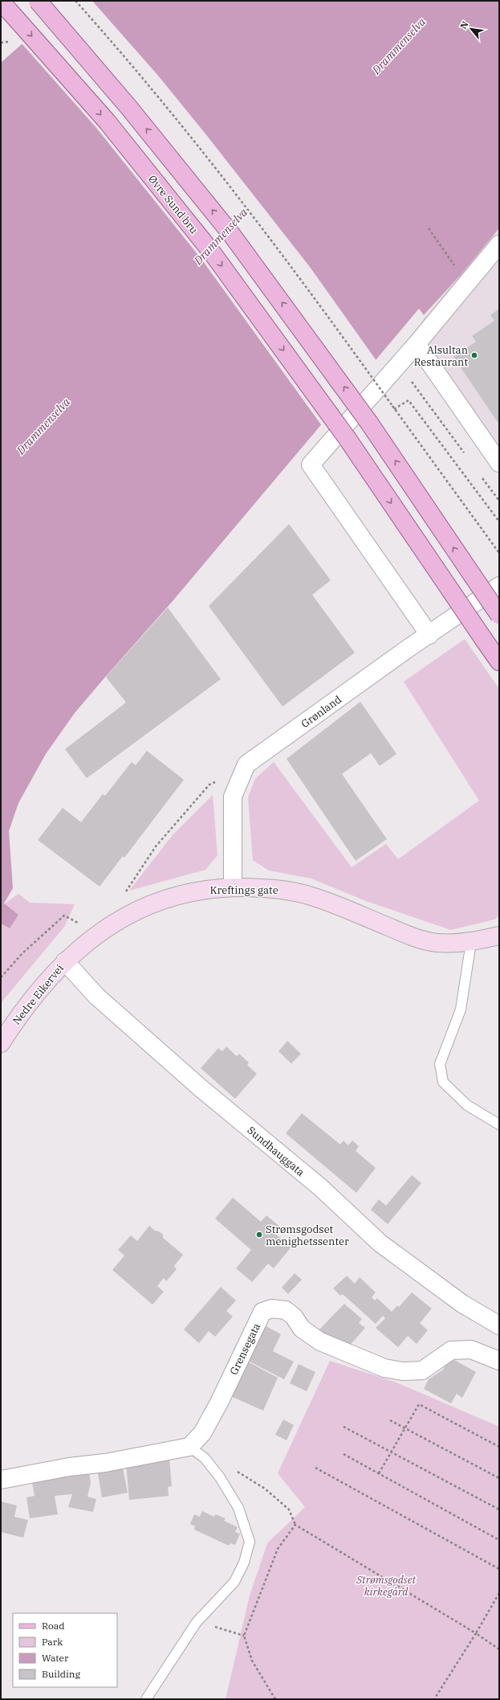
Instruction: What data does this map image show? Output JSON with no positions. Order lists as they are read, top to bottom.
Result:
{
  "streets": {
    "main road": ["Øvre Sund bru", "Kreftings gate", "Nedre Eikervei"],
    "street": ["Grønland", "Sundhauggata", "Grensegata"]
  },
  "crossings": [
    ["Kreftings gate", "Nedre Eikervei"],
    ["Kreftings gate", "Sundhauggata"],
    ["Nedre Eikervei", "Sundhauggata"]
  ],
  "water": ["Drammenselva"],
  "parks": ["Strømsgodset kirkegård"],
  "places": ["Alsultan Restaurant", "Strømsgodset menighetssenter"],
  "legend": [
    "Road",
    "Park",
    "Water",
    "Building"
  ],
  "north": "top left"
}
